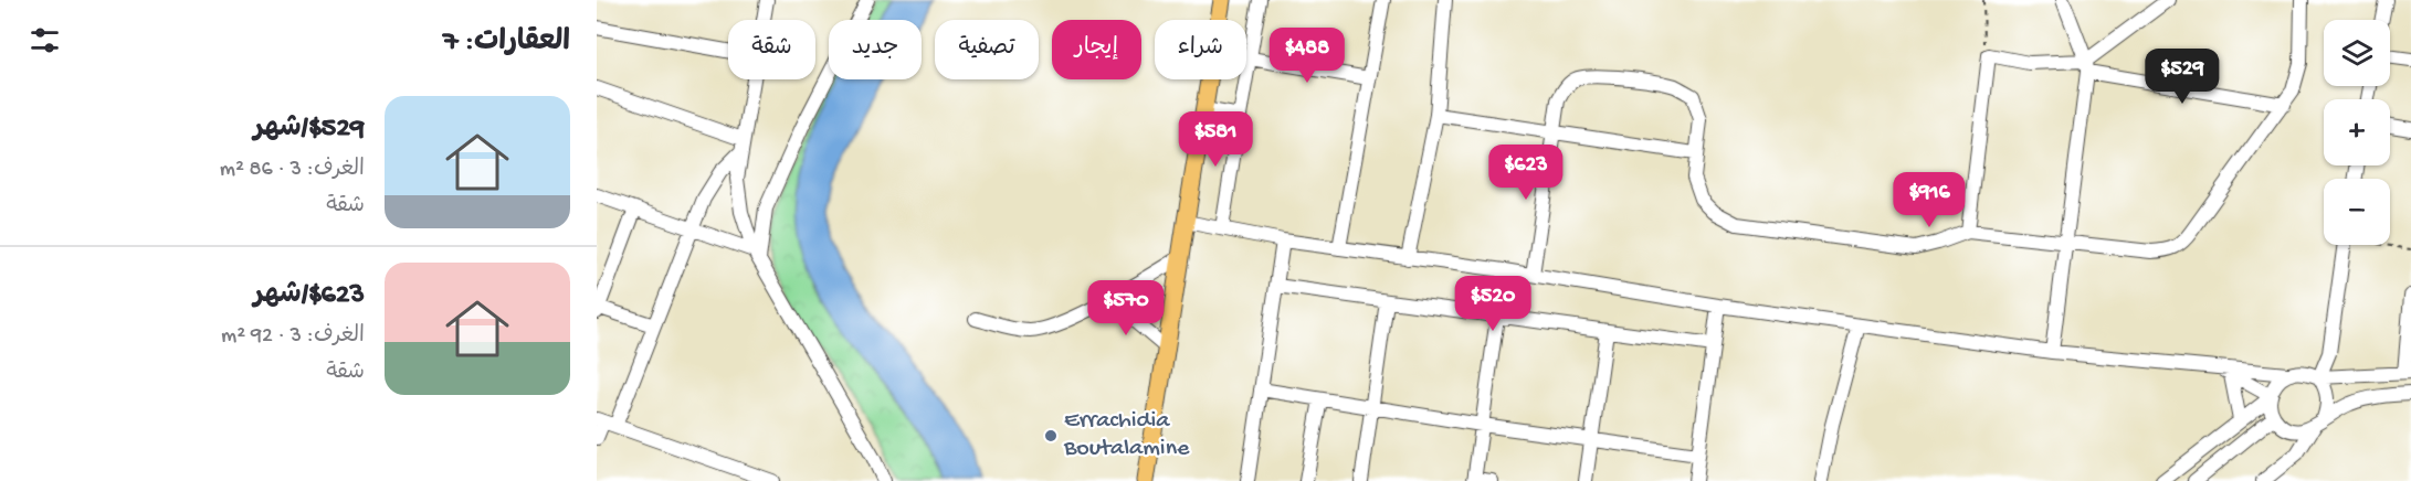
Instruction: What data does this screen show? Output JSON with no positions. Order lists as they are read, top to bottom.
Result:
{
  "places": ["Errachidia Boutalamine"],
  "page": {
    "heading": "العقارات: 7",
    "map_buttons": ["+", "−"],
    "chip": [
      "شراء",
      "إيجار",
      "تصفية",
      "جديد",
      "شقة"
    ],
    "price": [
      "$488",
      "$529",
      "$581",
      "$623",
      "$916",
      "$520",
      "$570"
    ],
    "list": [
      {
        "name": "$529/شهر",
        "note": "الغرف: 3 · 86 m² · شقة"
      },
      {
        "name": "$623/شهر",
        "note": "الغرف: 3 · 92 m² · شقة"
      }
    ]
  }
}
